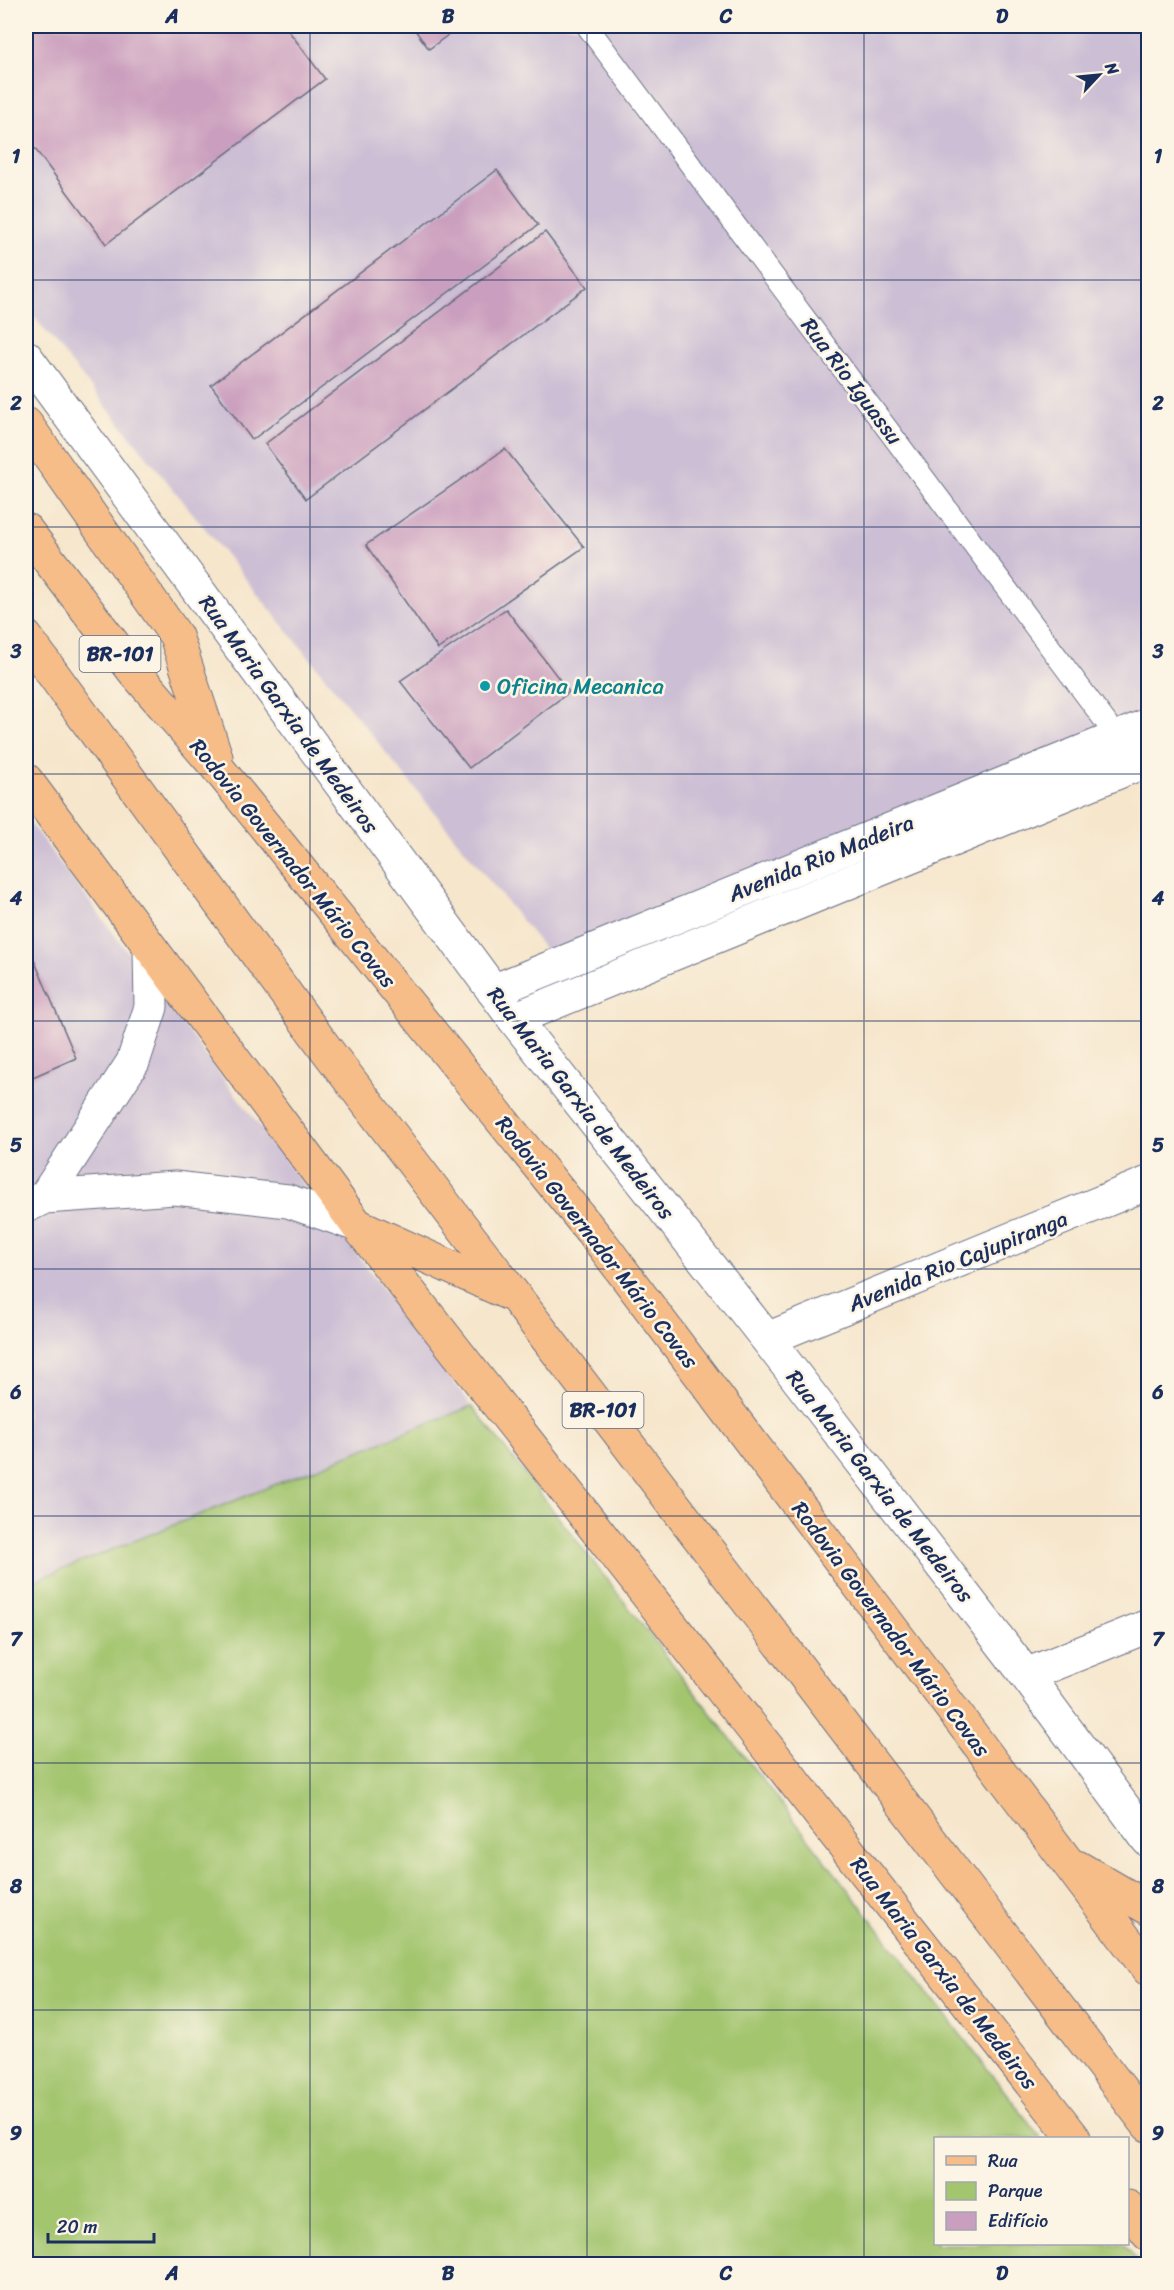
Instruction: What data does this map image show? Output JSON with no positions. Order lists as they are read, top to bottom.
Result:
{
  "streets": {
    "main road": ["BR-101", "Rua Maria Garxia de Medeiros", "Rodovia Governador Mário Covas"],
    "street": ["Avenida Rio Madeira", "Avenida Rio Cajupiranga"],
    "lane": ["Rua Rio Iguassu"]
  },
  "crossings": [
    ["Rua Rio Iguassu", "Avenida Rio Madeira"],
    ["Rua Maria Garxia de Medeiros", "Avenida Rio Madeira"],
    ["Rua Maria Garxia de Medeiros", "Avenida Rio Cajupiranga"]
  ],
  "places": ["Oficina Mecanica"],
  "legend": ["Rua", "Parque", "Edifício"],
  "scale_bar": "20 m",
  "north": "top right",
  "grid": {
    "columns": [
      "A",
      "B",
      "C",
      "D"
    ],
    "rows": [
      "1",
      "2",
      "3",
      "4",
      "5",
      "6",
      "7",
      "8",
      "9"
    ]
  }
}
